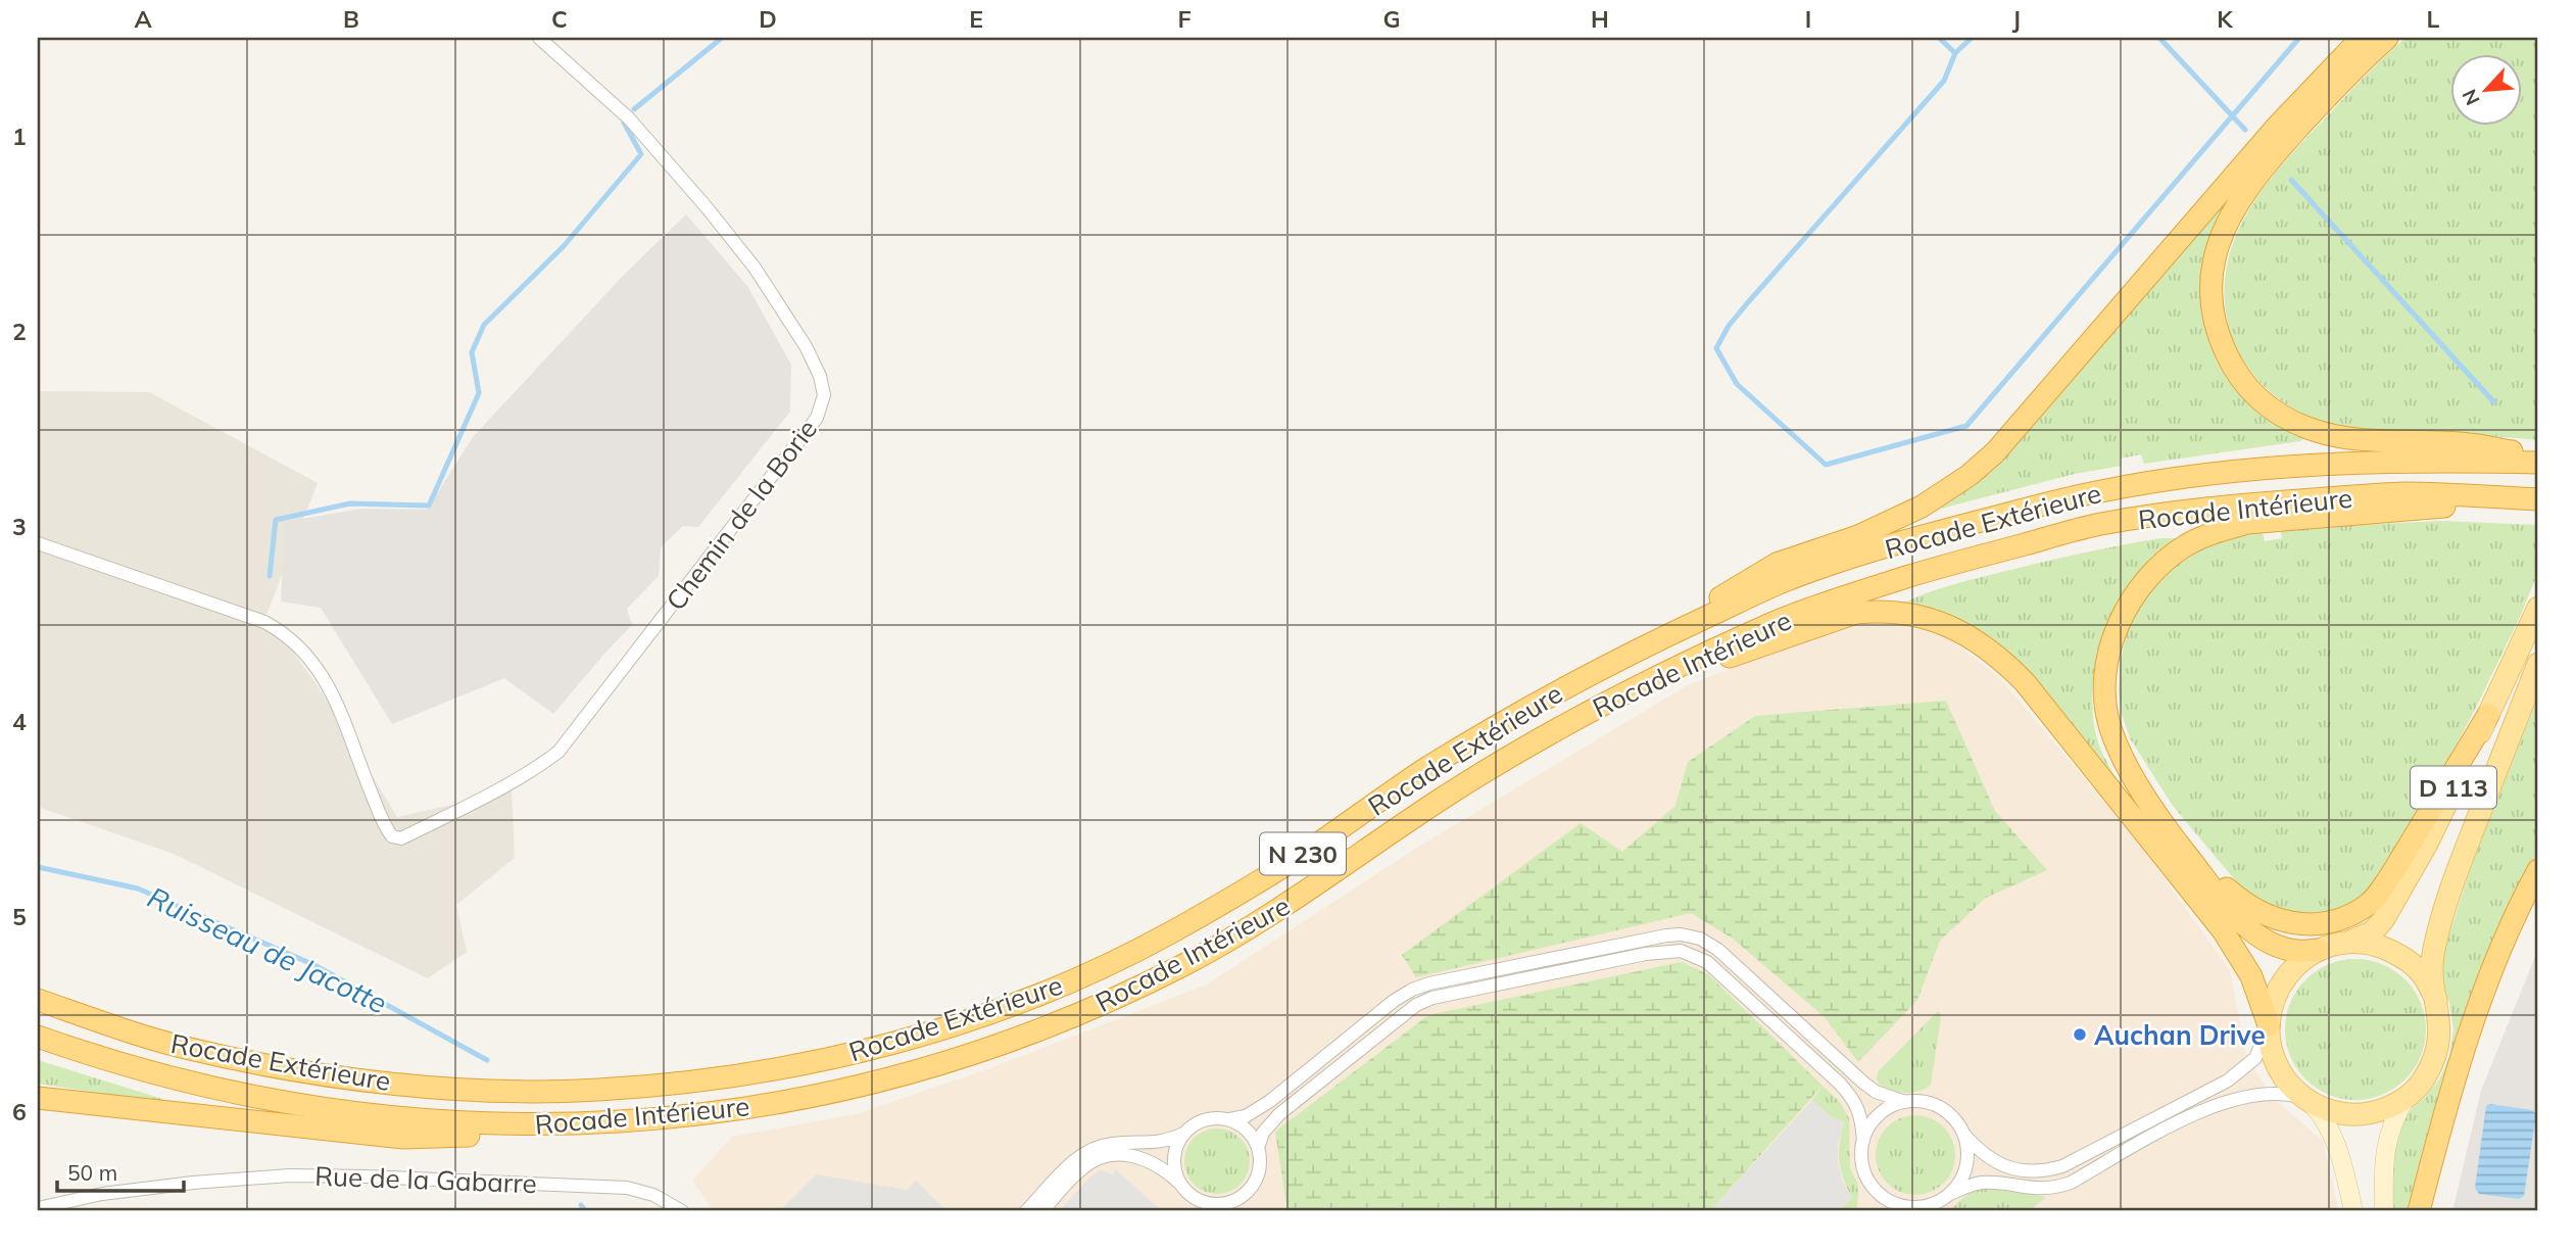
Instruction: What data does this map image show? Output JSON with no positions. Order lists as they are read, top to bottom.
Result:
{
  "streets": {
    "highway": ["Rocade Intérieure", "Rocade Extérieure", "N 230"],
    "main road": ["D 113"],
    "street": ["Chemin de la Borie", "Rue de la Gabarre"]
  },
  "water": ["Ruisseau de Jacotte"],
  "places": ["Auchan Drive"],
  "scale_bar": "50 m",
  "north": "bottom left",
  "grid": {
    "columns": [
      "A",
      "B",
      "C",
      "D",
      "E",
      "F",
      "G",
      "H",
      "I",
      "J",
      "K",
      "L"
    ],
    "rows": [
      "1",
      "2",
      "3",
      "4",
      "5",
      "6"
    ]
  }
}
